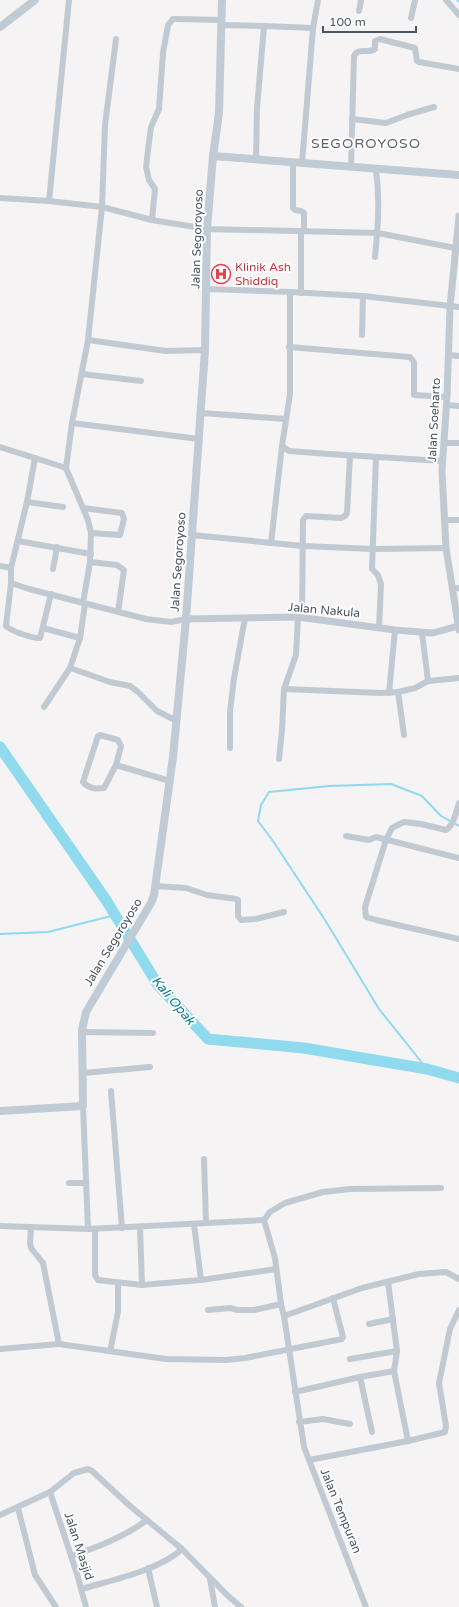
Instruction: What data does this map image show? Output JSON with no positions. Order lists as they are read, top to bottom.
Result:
{
  "streets": {
    "main road": ["Jalan Segoroyoso"],
    "street": [
      "Jalan Soeharto",
      "Jalan Nakula",
      "Jalan Tempuran",
      "Jalan Masjid"
    ]
  },
  "crossings": [
    ["Jalan Segoroyoso", "Jalan Nakula"],
    ["Jalan Soeharto", "Jalan Nakula"]
  ],
  "districts": ["SEGOROYOSO"],
  "water": ["Kali Opak"],
  "places": {
    "hospital": ["Klinik Ash Shiddiq"]
  },
  "scale_bar": "100 m"
}
